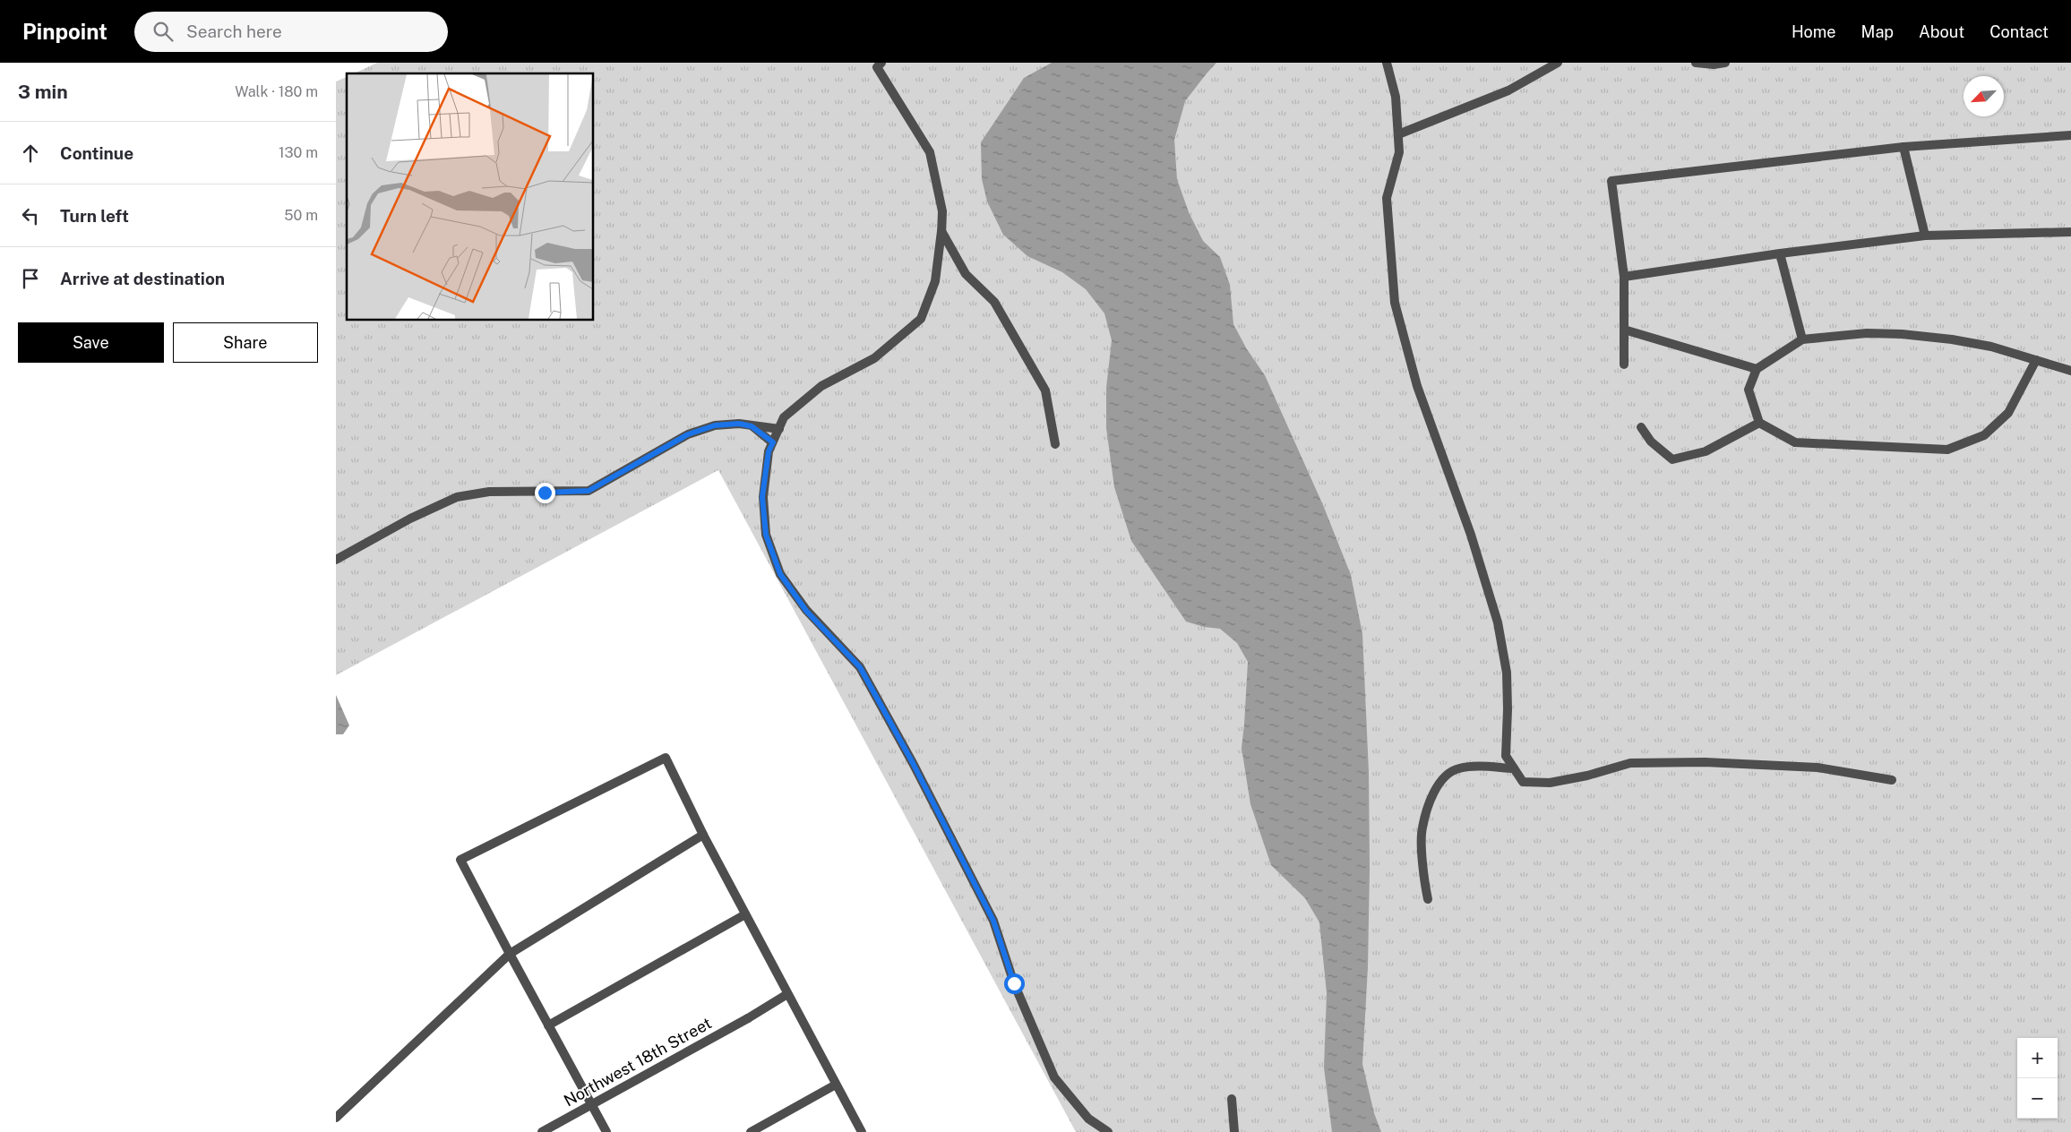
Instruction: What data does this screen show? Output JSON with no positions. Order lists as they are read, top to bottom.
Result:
{
  "streets": {
    "street": ["Northwest 18th Street"]
  },
  "north": "bottom left",
  "page": {
    "header": "Pinpoint",
    "search": "Search here",
    "nav": [
      "Home",
      "Map",
      "About",
      "Contact"
    ],
    "heading": ["3 min", "Walk · 180 m"],
    "list": [
      ["Continue", "130 m"],
      ["Turn left", "50 m"],
      "Arrive at destination"
    ],
    "buttons": ["Save", "Share"],
    "map_buttons": ["+", "−"]
  }
}
